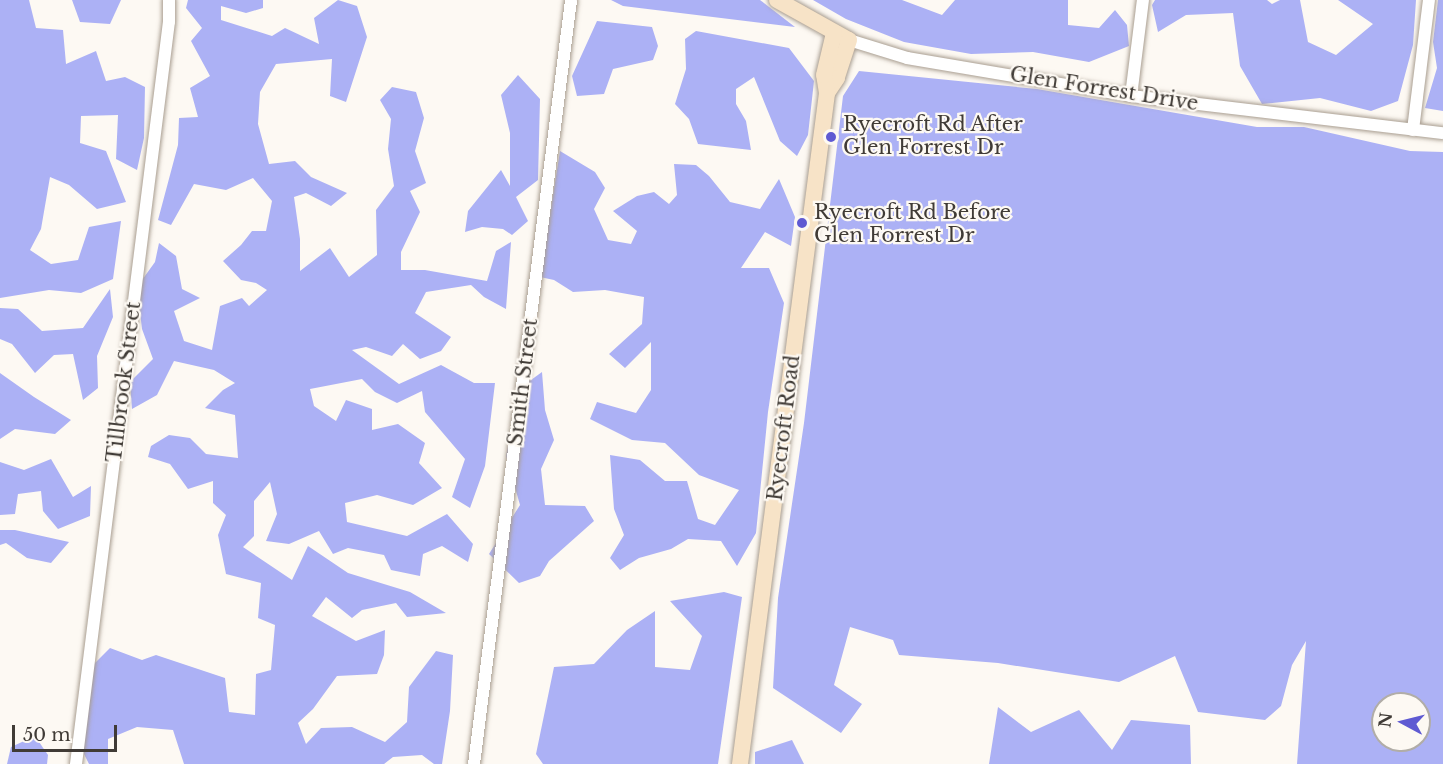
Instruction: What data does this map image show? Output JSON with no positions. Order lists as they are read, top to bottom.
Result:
{
  "streets": {
    "street": [
      "Glen Forrest Drive",
      "Tillbrook Street",
      "Smith Street",
      "Ryecroft Road"
    ]
  },
  "crossings": [
    ["Glen Forrest Drive", "Ryecroft Road"]
  ],
  "places": ["Ryecroft Rd After Glen Forrest Dr", "Ryecroft Rd Before Glen Forrest Dr"],
  "scale_bar": "50 m",
  "north": "left"
}
